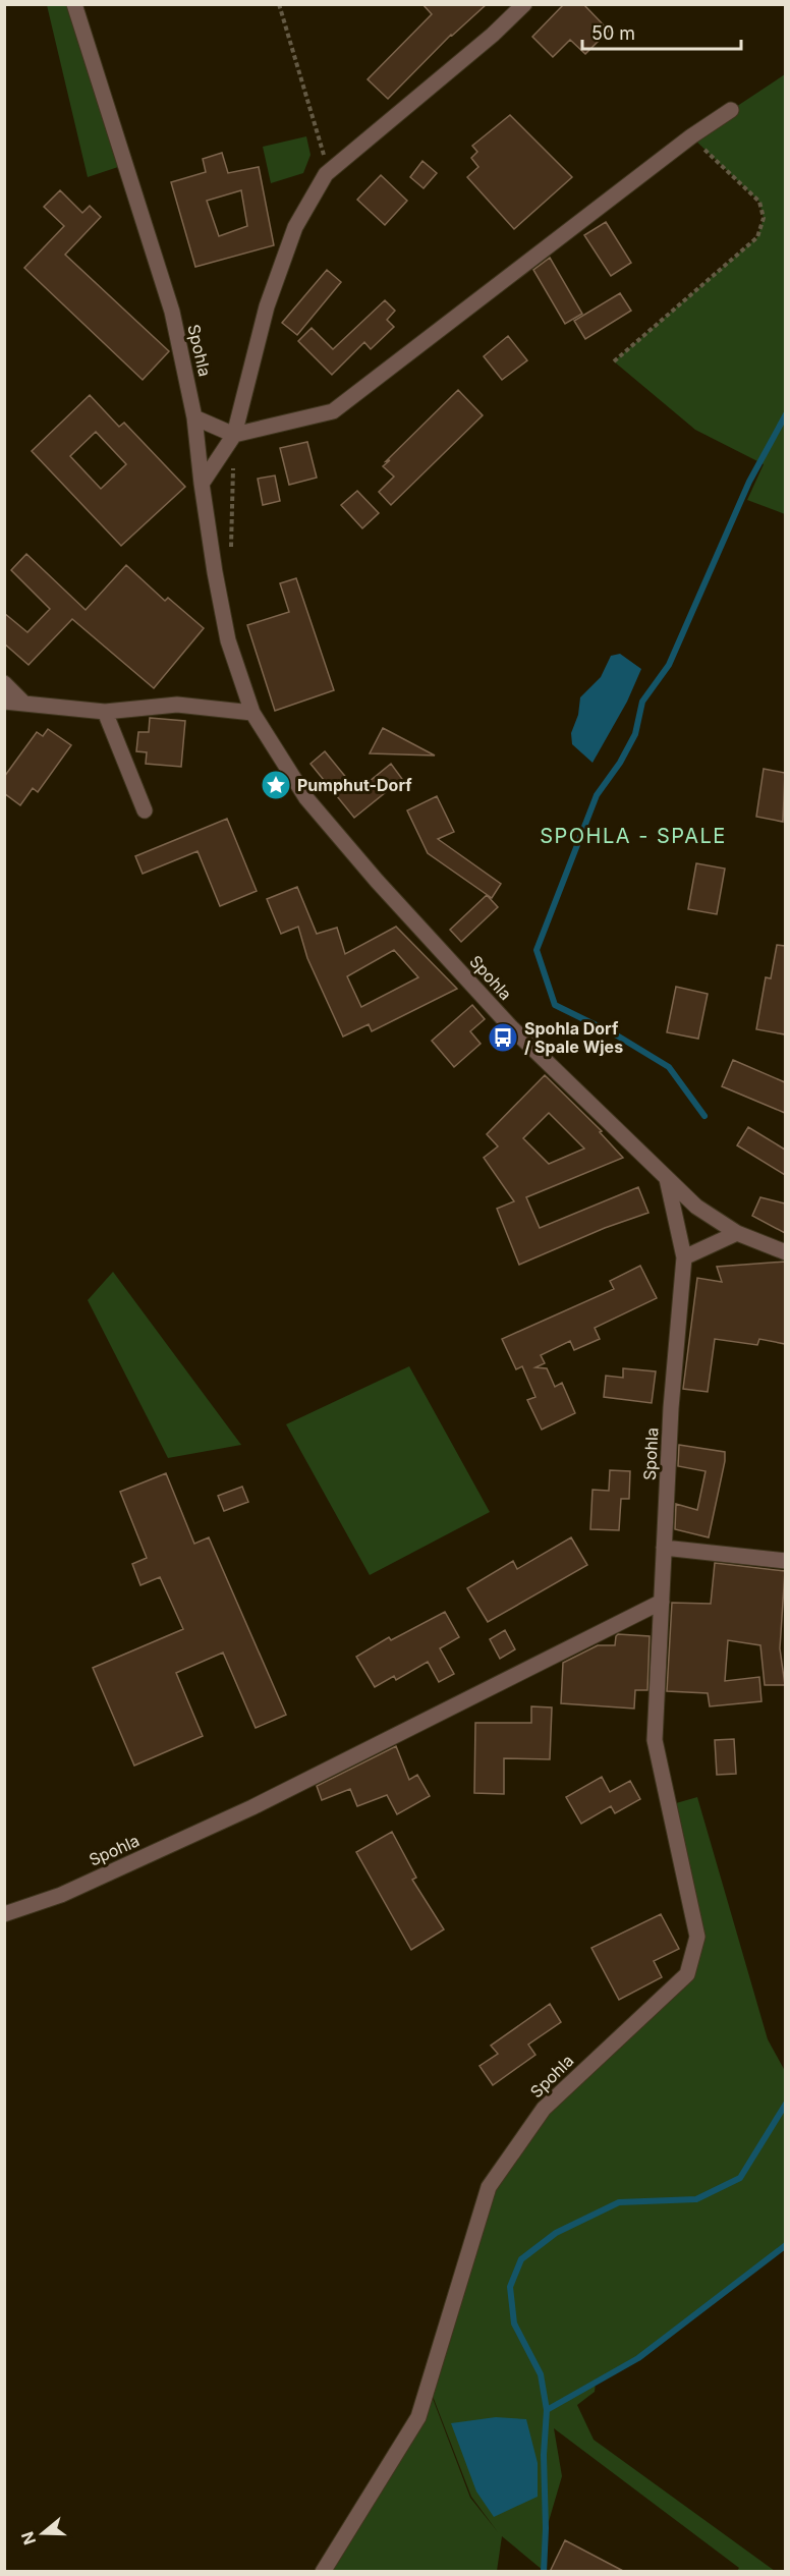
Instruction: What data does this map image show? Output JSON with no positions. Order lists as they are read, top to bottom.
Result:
{
  "streets": {
    "street": ["Spohla"]
  },
  "districts": ["SPOHLA - SPALE"],
  "places": {
    "place": ["Pumphut-Dorf"],
    "bus stop": ["Spohla Dorf / Spale Wjes"]
  },
  "scale_bar": "50 m",
  "north": "left"
}
